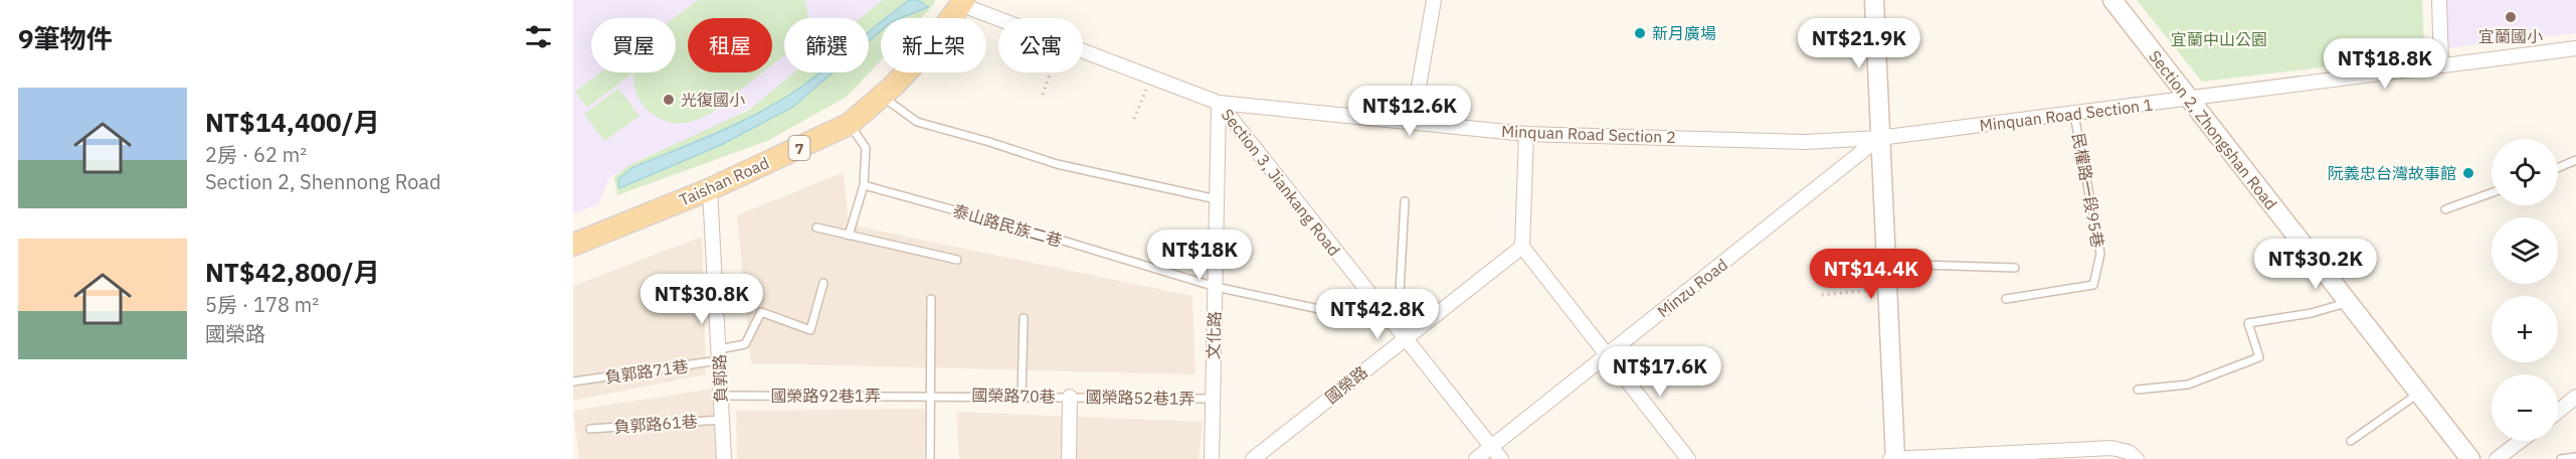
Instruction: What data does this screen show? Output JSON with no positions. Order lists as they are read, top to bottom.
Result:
{
  "streets": {
    "main road": ["7", "Taishan Road"],
    "street": [
      "Minquan Road Section 1",
      "Section 2, Zhongshan Road",
      "Minquan Road Section 2",
      "Section 3, Jiankang Road",
      "Minzu Road",
      "文化路",
      "負郭路",
      "國榮路",
      "國榮路70巷"
    ],
    "lane": [
      "民權路一段95巷",
      "泰山路民族二巷",
      "負郭路71巷",
      "國榮路92巷1弄",
      "國榮路52巷1弄",
      "負郭路61巷"
    ]
  },
  "crossings": [
    ["Minquan Road Section 1", "Section 2, Zhongshan Road"],
    ["Minquan Road Section 1", "Minquan Road Section 2"],
    ["Minquan Road Section 1", "民權路一段95巷"],
    ["Minquan Road Section 1", "Minzu Road"],
    ["Minquan Road Section 2", "Taishan Road"],
    ["Minquan Road Section 2", "Section 3, Jiankang Road"],
    ["Minquan Road Section 2", "Minzu Road"],
    ["Minquan Road Section 2", "文化路"],
    ["Taishan Road", "負郭路"],
    ["Section 3, Jiankang Road", "泰山路民族二巷"],
    ["Section 3, Jiankang Road", "Minzu Road"],
    ["Section 3, Jiankang Road", "文化路"],
    ["Section 3, Jiankang Road", "國榮路"],
    ["泰山路民族二巷", "文化路"],
    ["文化路", "國榮路52巷1弄"],
    ["負郭路71巷", "負郭路"],
    ["負郭路", "國榮路92巷1弄"],
    ["負郭路", "負郭路61巷"],
    ["國榮路92巷1弄", "國榮路70巷"],
    ["國榮路70巷", "國榮路52巷1弄"]
  ],
  "parks": ["宜蘭中山公園"],
  "places": [
    "宜蘭國小",
    "新月廣場",
    "光復國小",
    "阮義忠台灣故事館"
  ],
  "page": {
    "heading": "9筆物件",
    "price": [
      "NT$21.9K",
      "NT$18.8K",
      "NT$12.6K",
      "NT$18K",
      "NT$30.2K",
      "NT$14.4K",
      "NT$30.8K",
      "NT$42.8K",
      "NT$17.6K"
    ],
    "chip": [
      "買屋",
      "租屋",
      "篩選",
      "新上架",
      "公寓"
    ],
    "list": [
      {
        "name": "NT$14,400/月",
        "note": "2房 · 62 m² · Section 2, Shennong Road"
      },
      {
        "name": "NT$42,800/月",
        "note": "5房 · 178 m² · 國榮路"
      }
    ],
    "map_buttons": ["+", "−"]
  }
}
